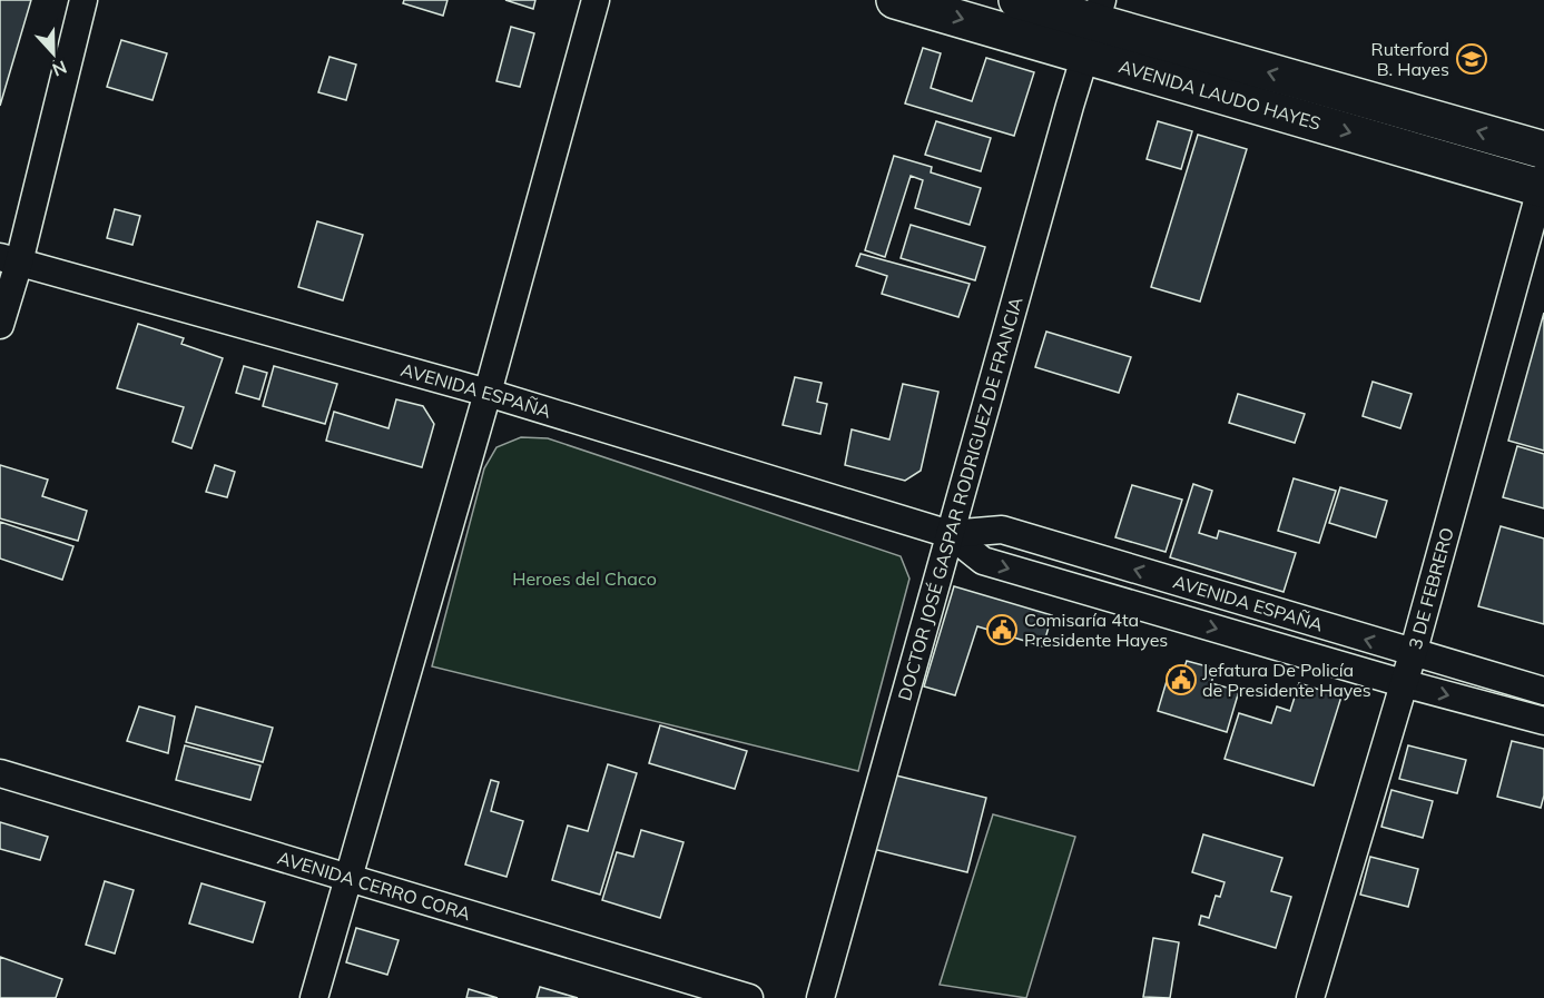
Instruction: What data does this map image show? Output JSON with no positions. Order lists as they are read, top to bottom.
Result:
{
  "streets": {
    "street": [
      "AVENIDA LAUDO HAYES",
      "AVENIDA ESPAÑA",
      "DOCTOR JOSÉ GASPAR RODRIGUEZ DE FRANCIA",
      "3 DE FEBRERO",
      "AVENIDA CERRO CORA"
    ]
  },
  "crossings": [
    ["AVENIDA LAUDO HAYES", "DOCTOR JOSÉ GASPAR RODRIGUEZ DE FRANCIA"],
    ["AVENIDA LAUDO HAYES", "3 DE FEBRERO"],
    ["AVENIDA ESPAÑA", "DOCTOR JOSÉ GASPAR RODRIGUEZ DE FRANCIA"],
    ["AVENIDA ESPAÑA", "3 DE FEBRERO"]
  ],
  "parks": ["Heroes del Chaco"],
  "places": {
    "school or university": ["Ruterford B. Hayes"],
    "public building": ["Comisaría 4ta Presidente Hayes", "Jefatura De Policía de Presidente Hayes"]
  },
  "north": "bottom"
}
